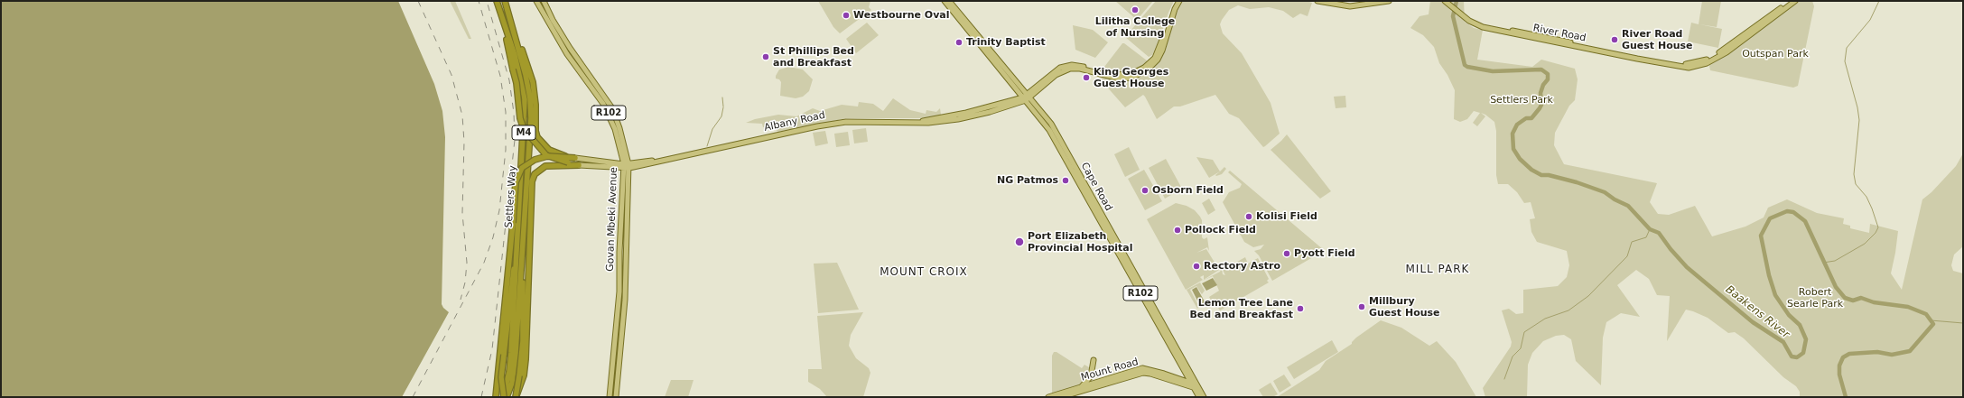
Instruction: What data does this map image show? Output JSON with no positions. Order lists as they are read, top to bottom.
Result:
{
  "streets": {
    "highway": ["M4", "Settlers Way"],
    "main road": [
      "River Road",
      "R102",
      "Albany Road",
      "Cape Road",
      "Govan Mbeki Avenue",
      "Mount Road"
    ]
  },
  "crossings": [
    ["Albany Road", "Cape Road"],
    ["Albany Road", "Govan Mbeki Avenue"],
    ["Cape Road", "Mount Road"]
  ],
  "districts": ["MILL PARK", "MOUNT CROIX"],
  "water": ["Baakens River"],
  "parks": ["Outspan Park", "Settlers Park", "Robert Searle Park"],
  "places": [
    "Lilitha College of Nursing",
    "Westbourne Oval",
    "River Road Guest House",
    "Trinity Baptist",
    "St Phillips Bed and Breakfast",
    "King Georges Guest House",
    "NG Patmos",
    "Osborn Field",
    "Kolisi Field",
    "Pollock Field",
    "Port Elizabeth Provincial Hospital",
    "Pyott Field",
    "Rectory Astro",
    "Millbury Guest House",
    "Lemon Tree Lane Bed and Breakfast"
  ]
}
